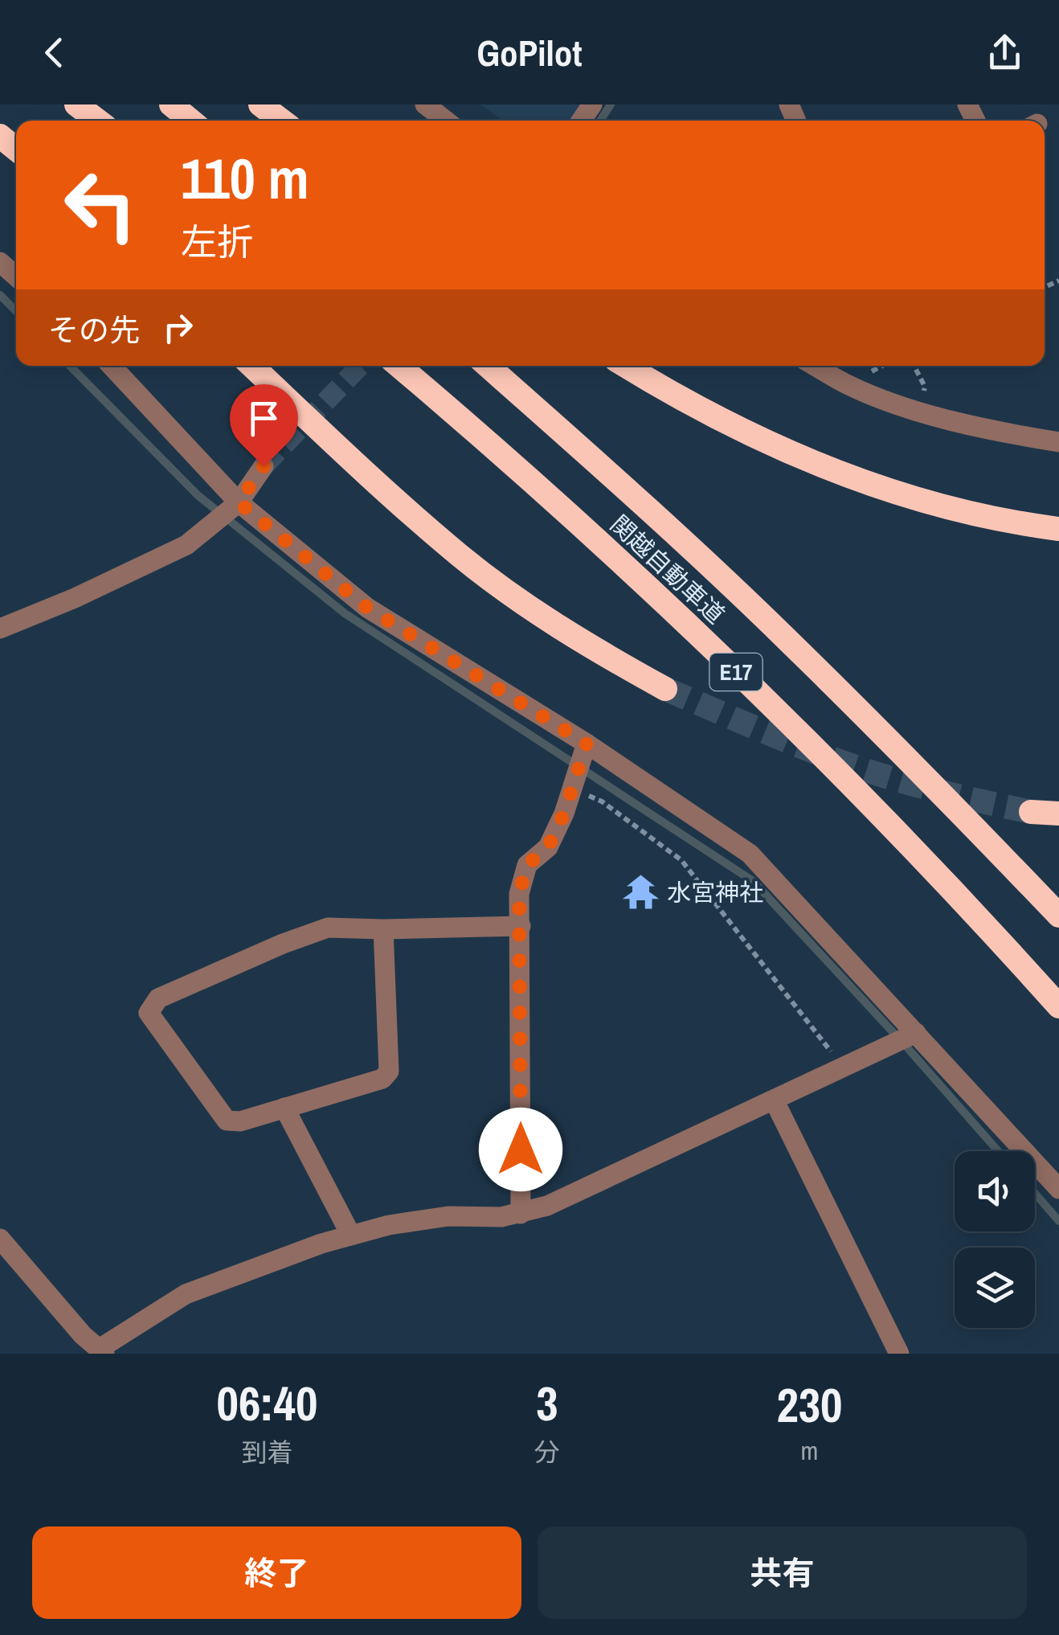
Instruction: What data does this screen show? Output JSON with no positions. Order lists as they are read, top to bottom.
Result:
{
  "streets": {
    "highway": ["関越自動車道", "E17"]
  },
  "places": {
    "temple": ["水宮神社"]
  },
  "page": {
    "header": "GoPilot",
    "turn": ["110 m", "左折"],
    "then": "その先",
    "eta": [
      "06:40",
      "到着",
      "3",
      "分",
      "230",
      "m"
    ],
    "buttons": ["終了", "共有"]
  }
}
